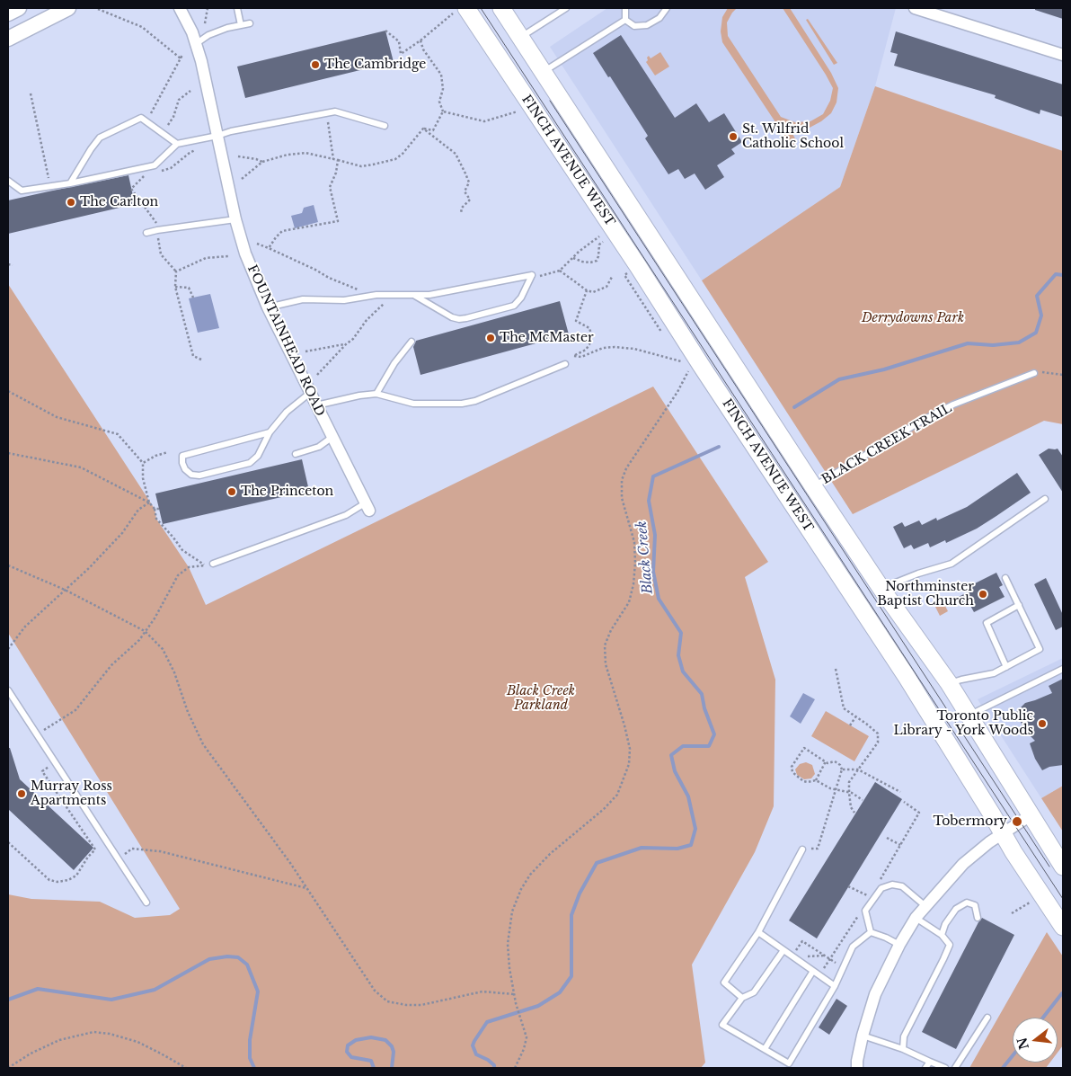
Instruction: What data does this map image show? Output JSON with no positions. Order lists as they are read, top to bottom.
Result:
{
  "streets": {
    "main road": ["FINCH AVENUE WEST"],
    "street": ["FOUNTAINHEAD ROAD"],
    "lane": ["BLACK CREEK TRAIL"]
  },
  "water": ["Black Creek"],
  "parks": ["Derrydowns Park", "Black Creek Parkland"],
  "places": [
    "The Cambridge",
    "St. Wilfrid Catholic School",
    "The Carlton",
    "The McMaster",
    "The Princeton",
    "Northminster Baptist Church",
    "Toronto Public Library - York Woods",
    "Murray Ross Apartments",
    "Tobermory"
  ],
  "north": "left"
}
